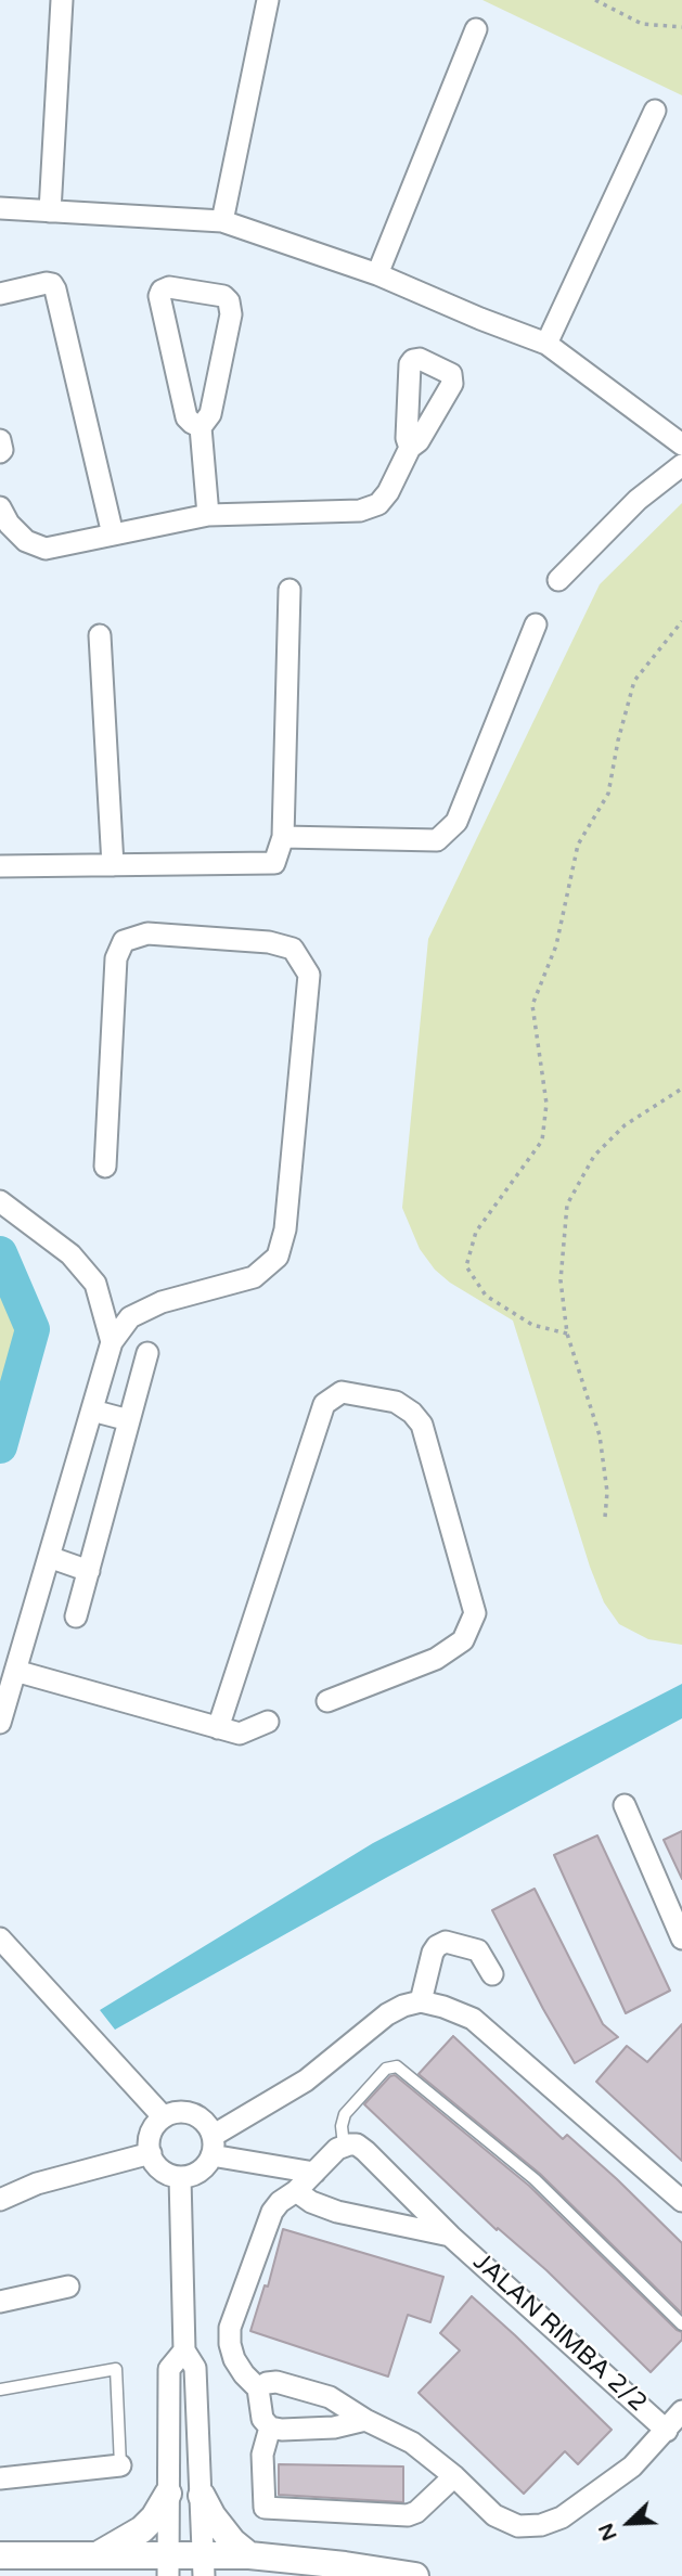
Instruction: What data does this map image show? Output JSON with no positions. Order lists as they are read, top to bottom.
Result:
{
  "streets": {
    "street": ["JALAN RIMBA 2/2"]
  },
  "north": "bottom left"
}
